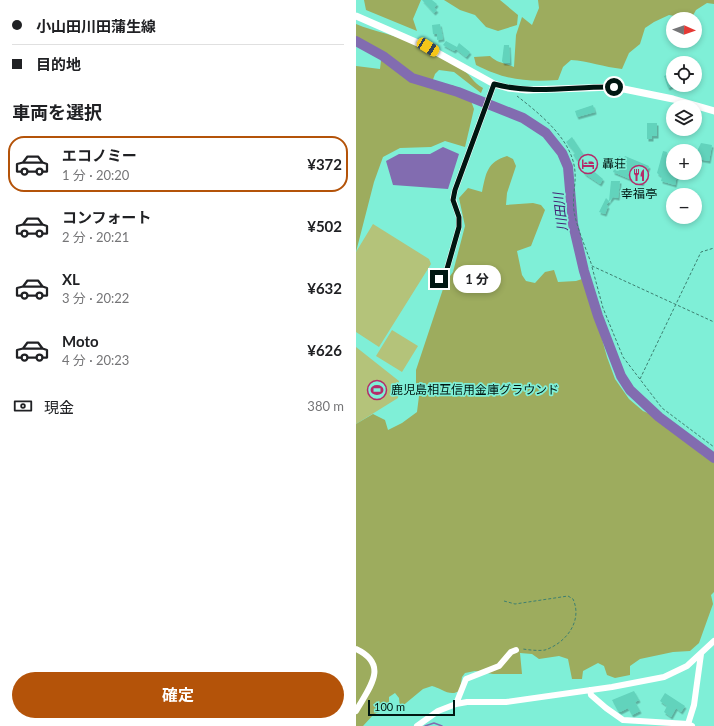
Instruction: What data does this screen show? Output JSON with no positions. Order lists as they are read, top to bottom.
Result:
{
  "water": ["川田川"],
  "places": {
    "hotel": ["轟荘"],
    "restaurant": ["幸福亭"],
    "sports": ["鹿児島相互信用金庫グラウンド"]
  },
  "scale_bar": "100 m",
  "north": "right",
  "page": {
    "banner": ["小山田川田蒲生線", "目的地"],
    "map_buttons": ["+", "−"],
    "heading": "車両を選択",
    "list": [
      {
        "name": "エコノミー",
        "note": "1 分 · 20:20",
        "value": "¥372"
      },
      {
        "name": "コンフォート",
        "note": "2 分 · 20:21",
        "value": "¥502"
      },
      {
        "name": "XL",
        "note": "3 分 · 20:22",
        "value": "¥632"
      },
      {
        "name": "Moto",
        "note": "4 分 · 20:23",
        "value": "¥626"
      }
    ],
    "bubble": "1 分",
    "pay": ["現金", "380 m"],
    "buttons": "確定",
    "scale": "100 m"
  }
}
